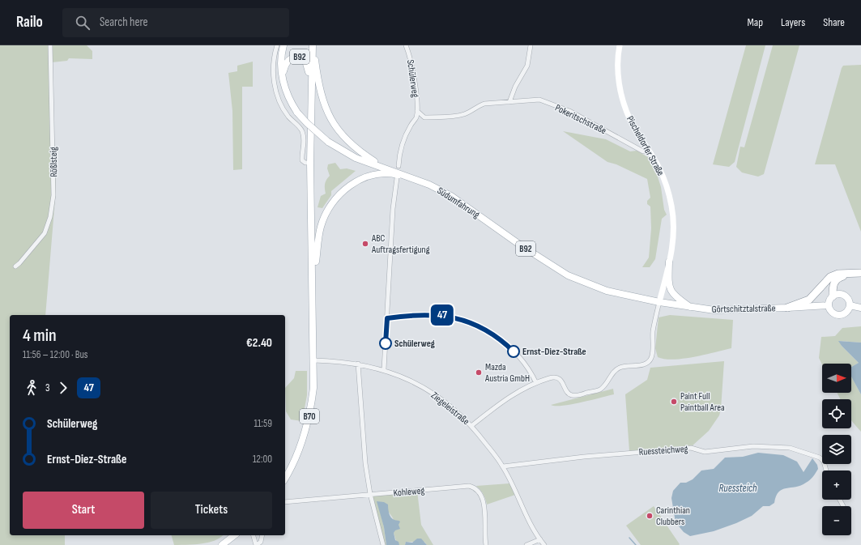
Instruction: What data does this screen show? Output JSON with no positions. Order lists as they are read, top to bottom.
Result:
{
  "streets": {
    "main road": [
      "B92",
      "Pischeldorfer Straße",
      "Südumfahrung",
      "Görtschitztalstraße",
      "B70"
    ],
    "street": [
      "Schülerweg",
      "Pokeritschstraße",
      "Rößlsteig",
      "Ziegeleistraße",
      "Ruessteichweg",
      "Kohleweg"
    ]
  },
  "crossings": [
    ["B92", "Südumfahrung"],
    ["B92", "B70"],
    ["Schülerweg", "Pokeritschstraße"],
    ["Pokeritschstraße", "Pischeldorfer Straße"],
    ["Pischeldorfer Straße", "Südumfahrung"],
    ["Pischeldorfer Straße", "Görtschitztalstraße"],
    ["Südumfahrung", "Görtschitztalstraße"],
    ["Ziegeleistraße", "B70"],
    ["Ziegeleistraße", "Ruessteichweg"]
  ],
  "water": ["Ruessteich"],
  "places": [
    "ABC Auftragsfertigung",
    "Schülerweg",
    "Ernst-Diez-Straße",
    "Mazda Austria GmbH",
    "Paint Full Paintball Area",
    "Carinthian Clubbers"
  ],
  "lines": ["bus line 47"],
  "north": "right",
  "page": {
    "header": "Railo",
    "search": "Search here",
    "nav": ["Map", "Layers", "Share"],
    "on_map": "47",
    "heading": ["4 min", "11:56 – 12:00 · Bus", "€2.40"],
    "map_buttons": ["+", "−"],
    "legs": ["3", "47"],
    "list": [
      {
        "name": "Schülerweg",
        "value": "11:59"
      },
      {
        "name": "Ernst-Diez-Straße",
        "value": "12:00"
      }
    ],
    "buttons": ["Start", "Tickets"]
  }
}
